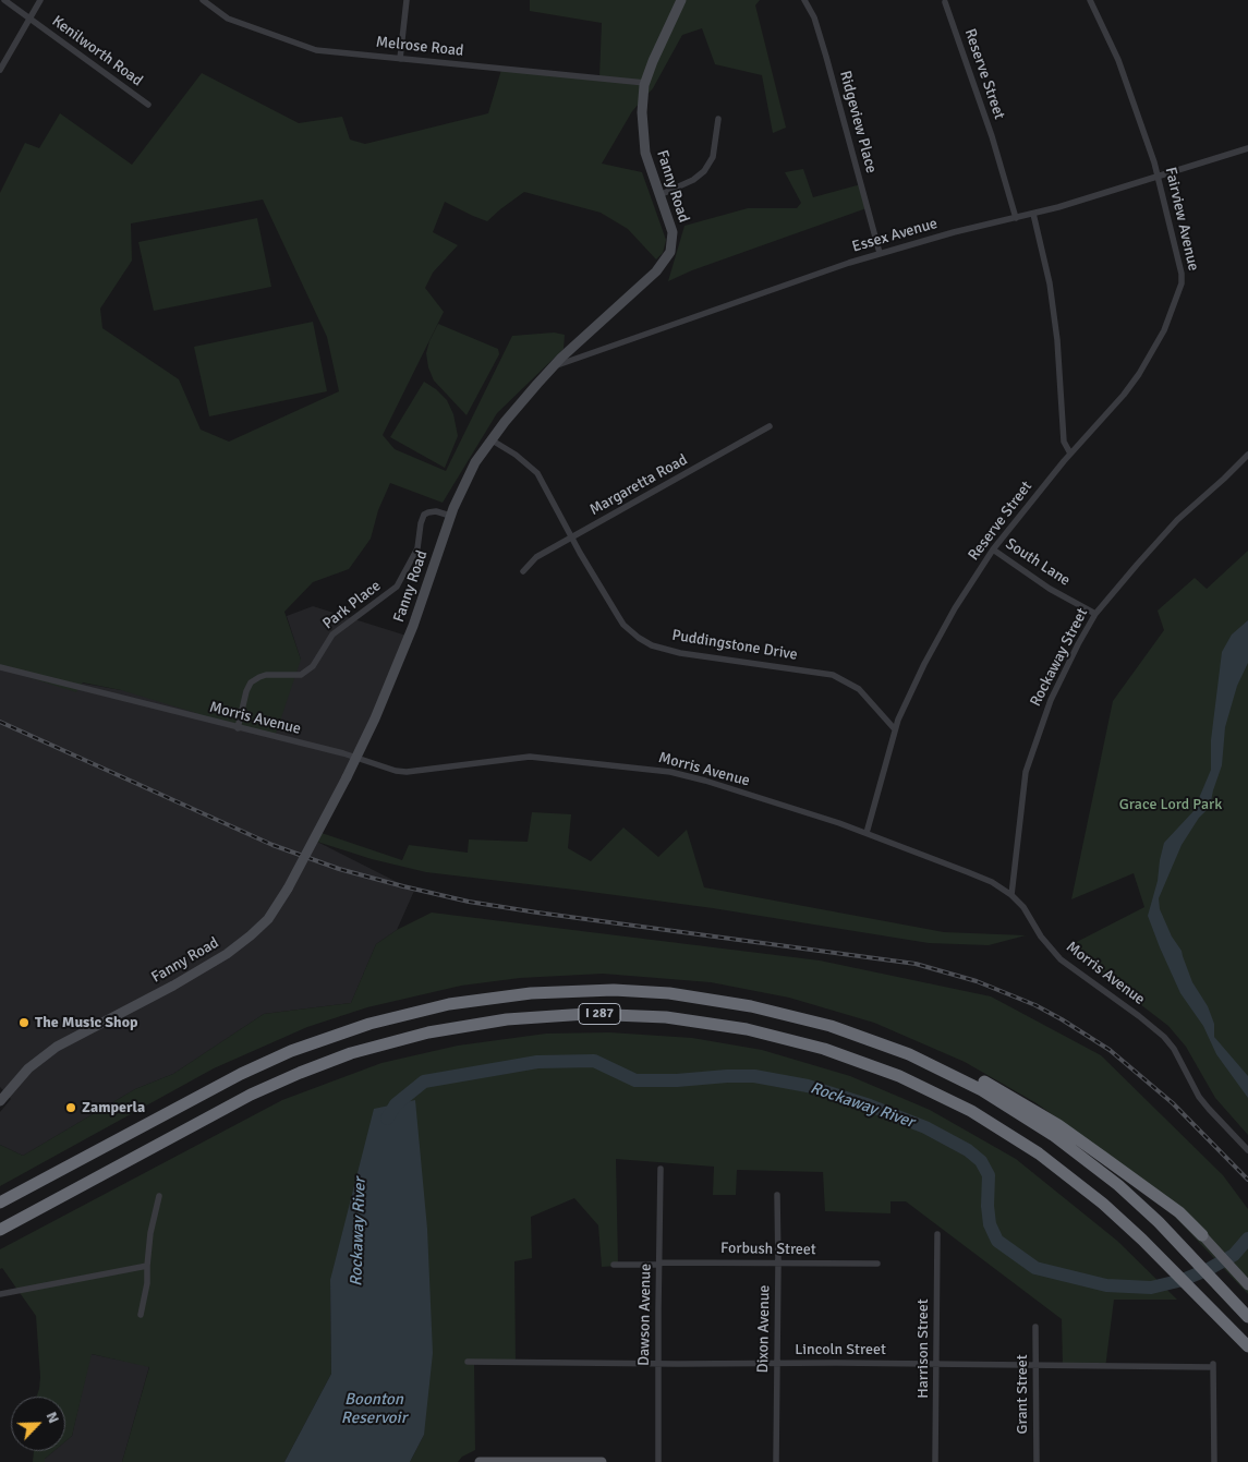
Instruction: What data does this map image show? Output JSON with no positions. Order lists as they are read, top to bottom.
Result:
{
  "streets": {
    "highway": ["I 287"],
    "main road": ["Fanny Road"],
    "street": [
      "Melrose Road",
      "Kenilworth Road",
      "Reserve Street",
      "Ridgeview Place",
      "Fairview Avenue",
      "Essex Avenue",
      "Margaretta Road",
      "South Lane",
      "Park Place",
      "Puddingstone Drive",
      "Rockaway Street",
      "Morris Avenue",
      "Forbush Street",
      "Dawson Avenue",
      "Dixon Avenue",
      "Harrison Street",
      "Lincoln Street",
      "Grant Street"
    ]
  },
  "crossings": [
    ["Melrose Road", "Fanny Road"],
    ["Reserve Street", "Fairview Avenue"],
    ["Reserve Street", "Essex Avenue"],
    ["Reserve Street", "South Lane"],
    ["Reserve Street", "Puddingstone Drive"],
    ["Reserve Street", "Morris Avenue"],
    ["Ridgeview Place", "Essex Avenue"],
    ["Fanny Road", "Essex Avenue"],
    ["Fanny Road", "Park Place"],
    ["Fanny Road", "Puddingstone Drive"],
    ["Fanny Road", "Morris Avenue"],
    ["Fairview Avenue", "Essex Avenue"],
    ["Margaretta Road", "Puddingstone Drive"],
    ["South Lane", "Rockaway Street"],
    ["Park Place", "Morris Avenue"],
    ["Rockaway Street", "Morris Avenue"],
    ["Forbush Street", "Dawson Avenue"],
    ["Forbush Street", "Dixon Avenue"],
    ["Dawson Avenue", "Lincoln Street"],
    ["Dixon Avenue", "Lincoln Street"],
    ["Harrison Street", "Lincoln Street"],
    ["Lincoln Street", "Grant Street"]
  ],
  "water": ["Rockaway River", "Boonton Reservoir"],
  "parks": ["Grace Lord Park"],
  "places": ["The Music Shop", "Zamperla"],
  "north": "top right"
}
